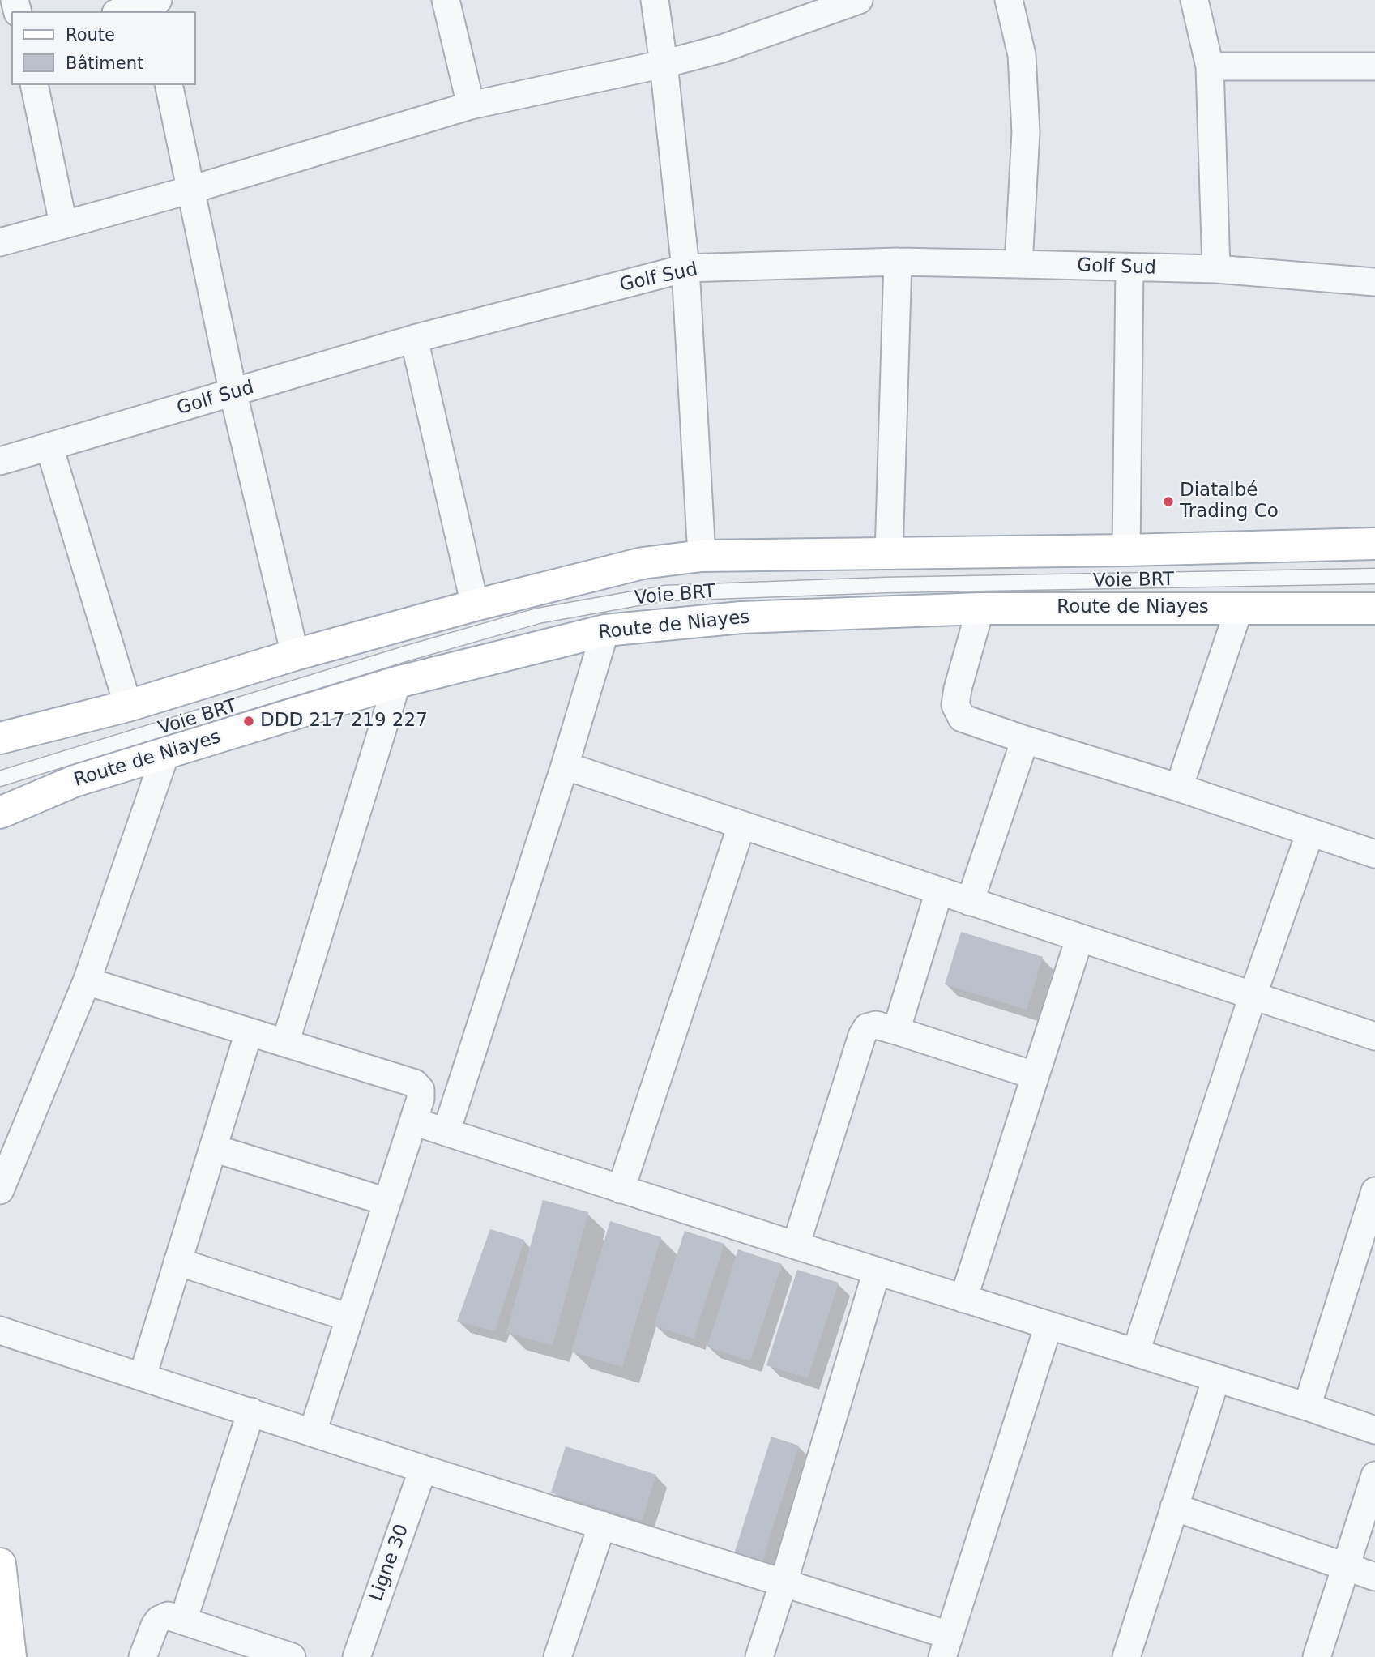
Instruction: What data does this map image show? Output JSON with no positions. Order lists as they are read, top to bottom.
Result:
{
  "streets": {
    "main road": ["Route de Niayes"],
    "street": ["Golf Sud", "Ligne 30"],
    "lane": ["Voie BRT"]
  },
  "places": ["Diatalbé Trading Co", "DDD 217 219 227"],
  "legend": ["Route", "Bâtiment"]
}
